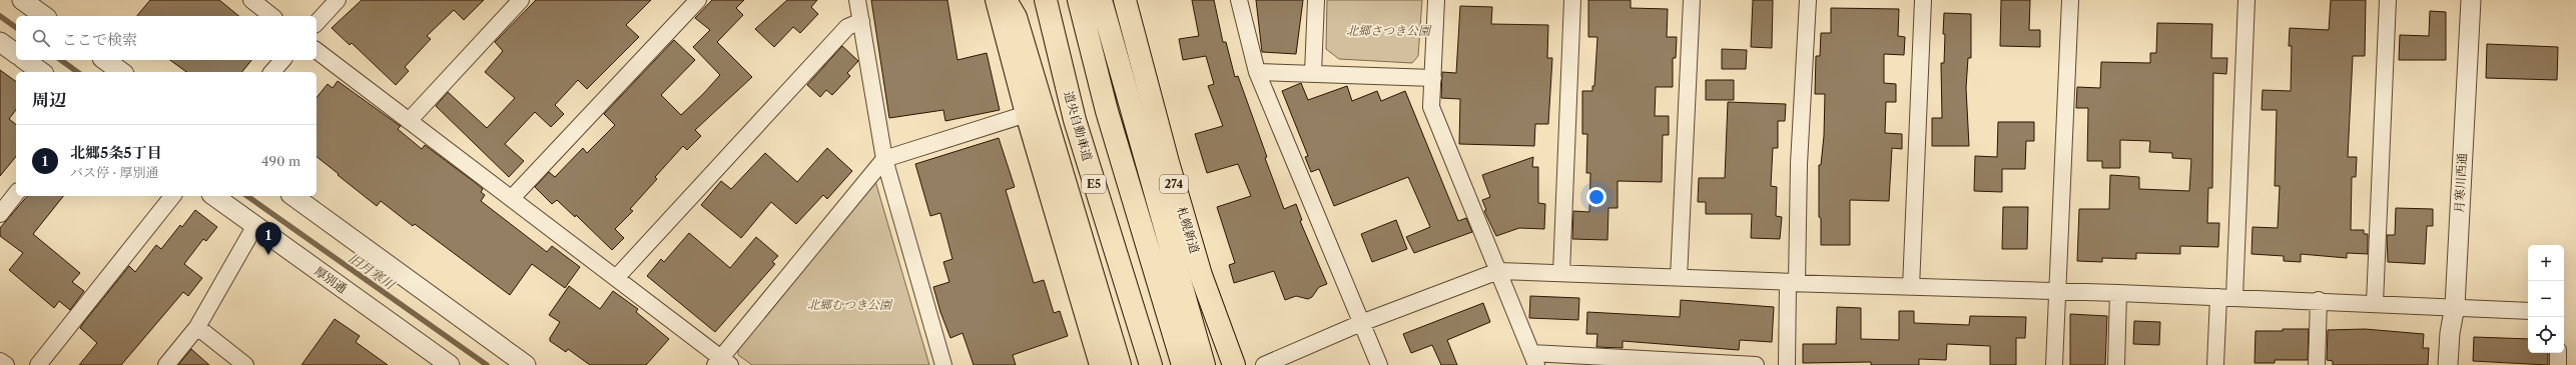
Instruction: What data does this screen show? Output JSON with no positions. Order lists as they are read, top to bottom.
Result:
{
  "streets": {
    "highway": [
      "道央自動車道",
      "E5",
      "274",
      "札幌新道"
    ],
    "street": ["月寒川西通", "厚別通"]
  },
  "water": ["旧月寒川"],
  "parks": ["北郷さつき公園", "北郷むつき公園"],
  "page": {
    "search": "ここで検索",
    "heading": "周辺",
    "list": [
      {
        "mark": "1",
        "name": "北郷5条5丁目",
        "note": "バス停 · 厚別通",
        "value": "490 m"
      }
    ],
    "pins": "1",
    "map_buttons": ["+", "−"]
  }
}
